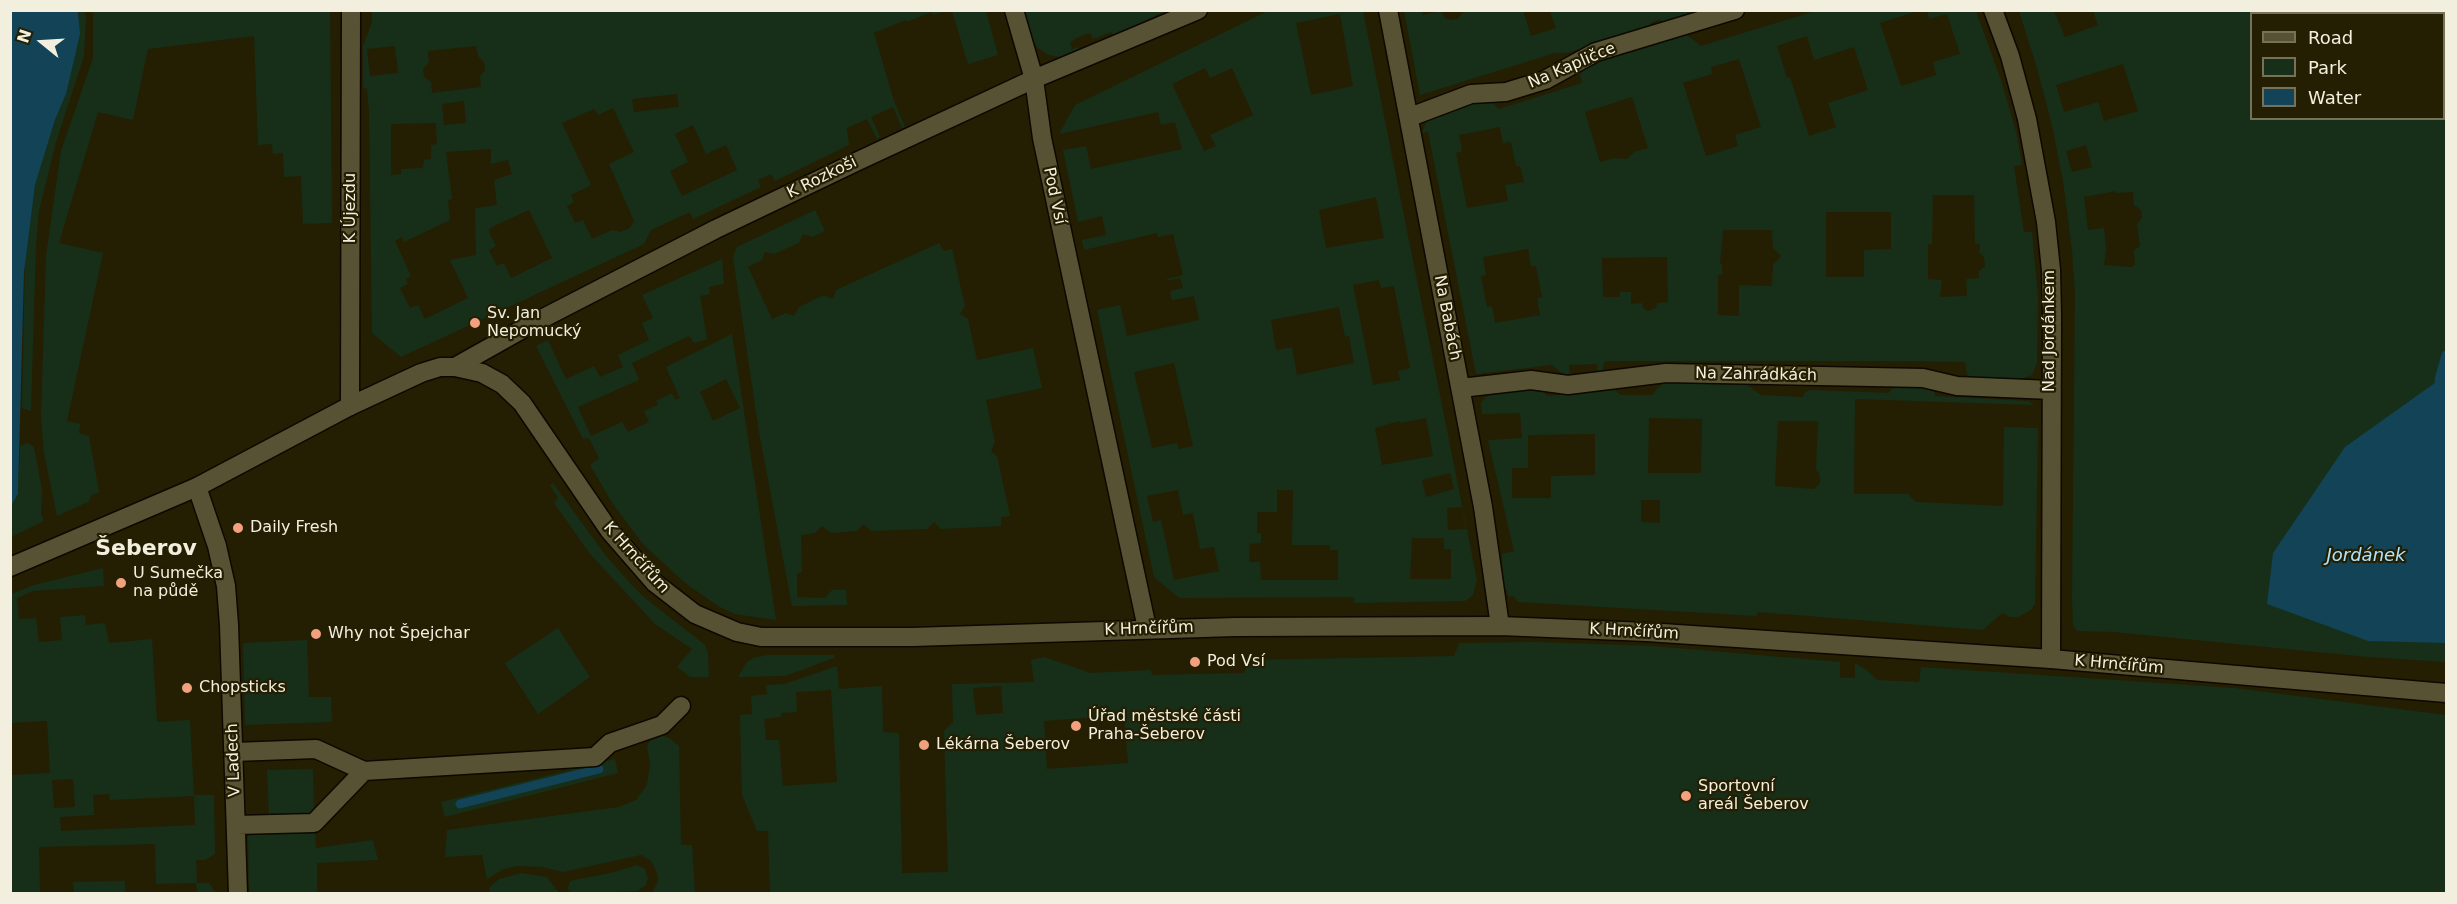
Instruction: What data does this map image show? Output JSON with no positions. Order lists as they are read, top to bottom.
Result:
{
  "streets": {
    "street": [
      "Na Kapličce",
      "K Rozkoši",
      "Pod Vsí",
      "K Újezdu",
      "Na Babách",
      "Nad Jordánkem",
      "Na Zahrádkách",
      "K Hrnčířům",
      "V Ladech"
    ]
  },
  "crossings": [
    ["Na Kapličce", "Na Babách"],
    ["K Rozkoši", "Pod Vsí"],
    ["K Rozkoši", "K Hrnčířům"],
    ["Pod Vsí", "K Hrnčířům"],
    ["K Újezdu", "K Hrnčířům"],
    ["Na Babách", "Na Zahrádkách"],
    ["Na Babách", "K Hrnčířům"],
    ["Nad Jordánkem", "Na Zahrádkách"],
    ["Nad Jordánkem", "K Hrnčířům"],
    ["K Hrnčířům", "V Ladech"]
  ],
  "districts": ["Šeberov"],
  "water": ["Jordánek"],
  "places": [
    "Sv. Jan Nepomucký",
    "Daily Fresh",
    "U Sumečka na půdě",
    "Why not Špejchar",
    "Pod Vsí",
    "Chopsticks",
    "Úřad městské části Praha-Šeberov",
    "Lékárna Šeberov",
    "Sportovní areál Šeberov"
  ],
  "legend": ["Road", "Park", "Water"],
  "north": "left"
}
